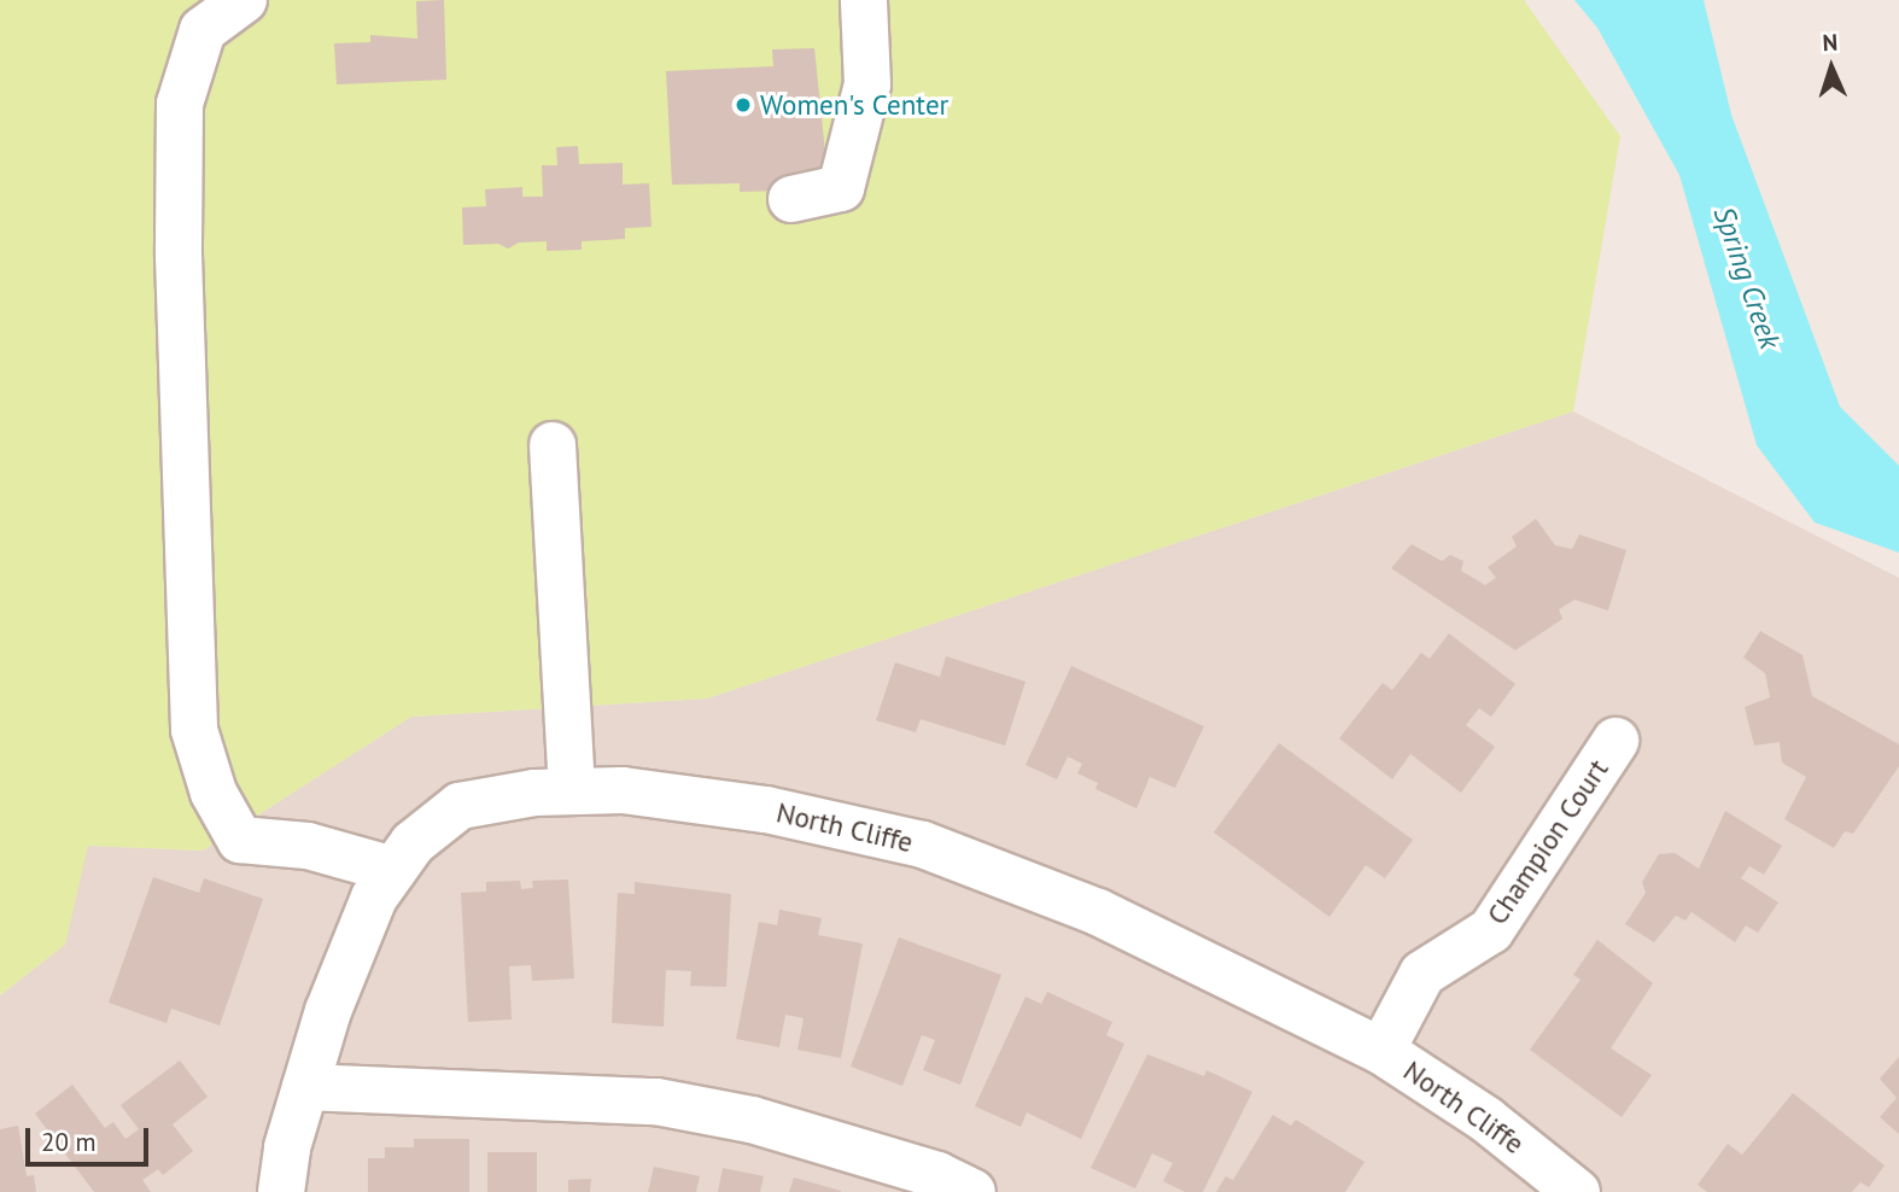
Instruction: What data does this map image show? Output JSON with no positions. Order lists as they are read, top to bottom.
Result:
{
  "streets": {
    "street": ["North Cliffe", "Champion Court"]
  },
  "crossings": [
    ["North Cliffe", "Champion Court"]
  ],
  "water": ["Spring Creek"],
  "places": ["Women's Center"],
  "scale_bar": "20 m",
  "north": "top"
}
